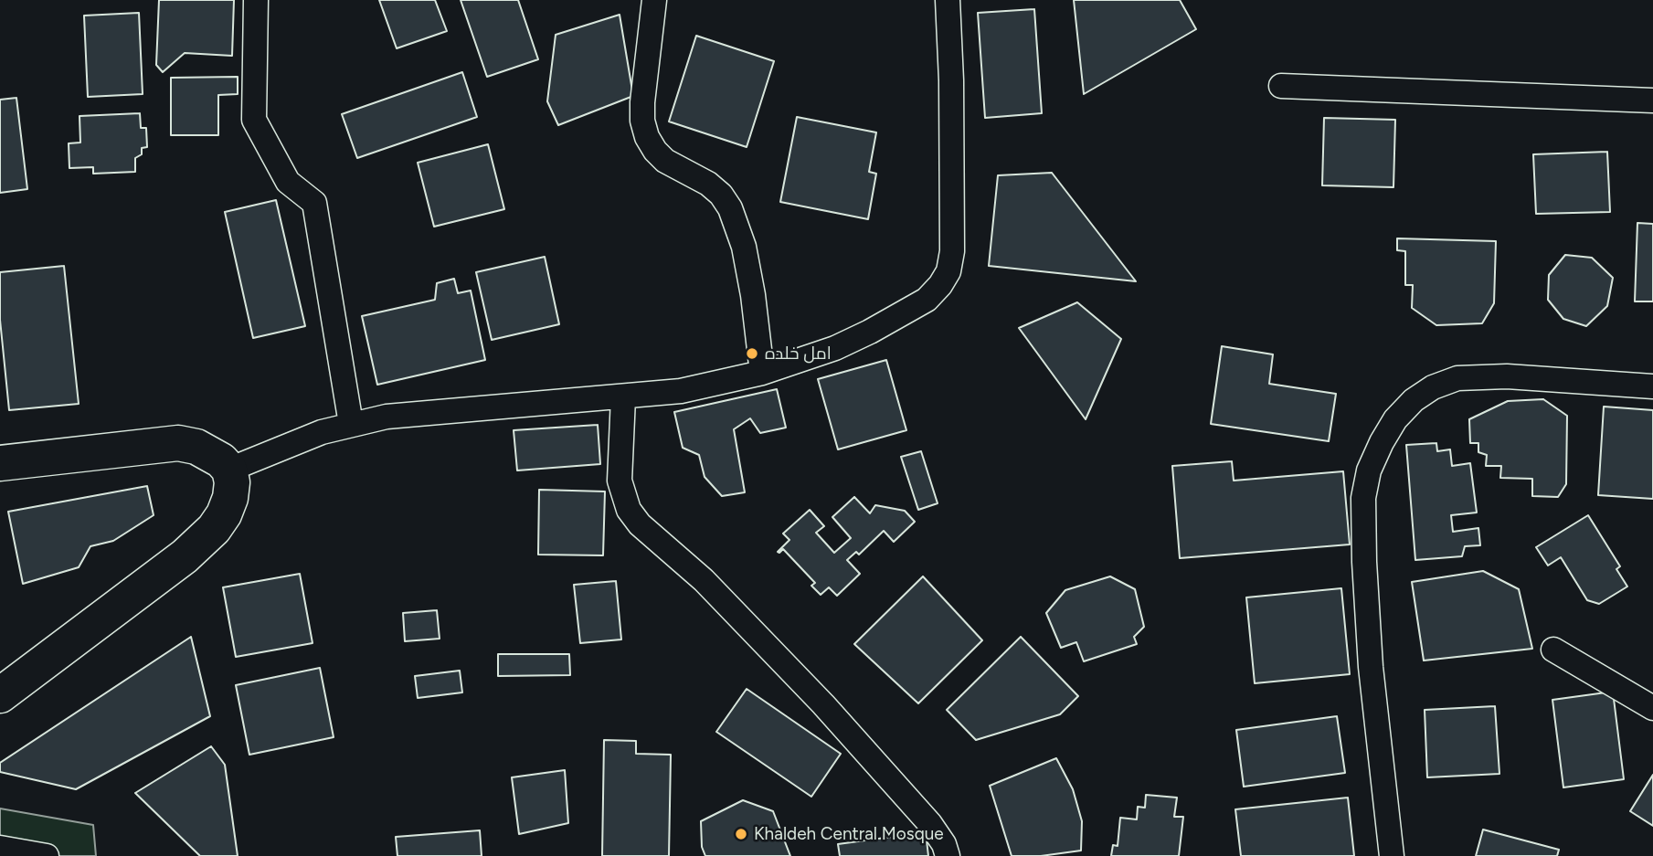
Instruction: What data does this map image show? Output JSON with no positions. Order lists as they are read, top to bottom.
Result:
{
  "places": ["امل خلده", "Khaldeh Central Mosque"]
}
